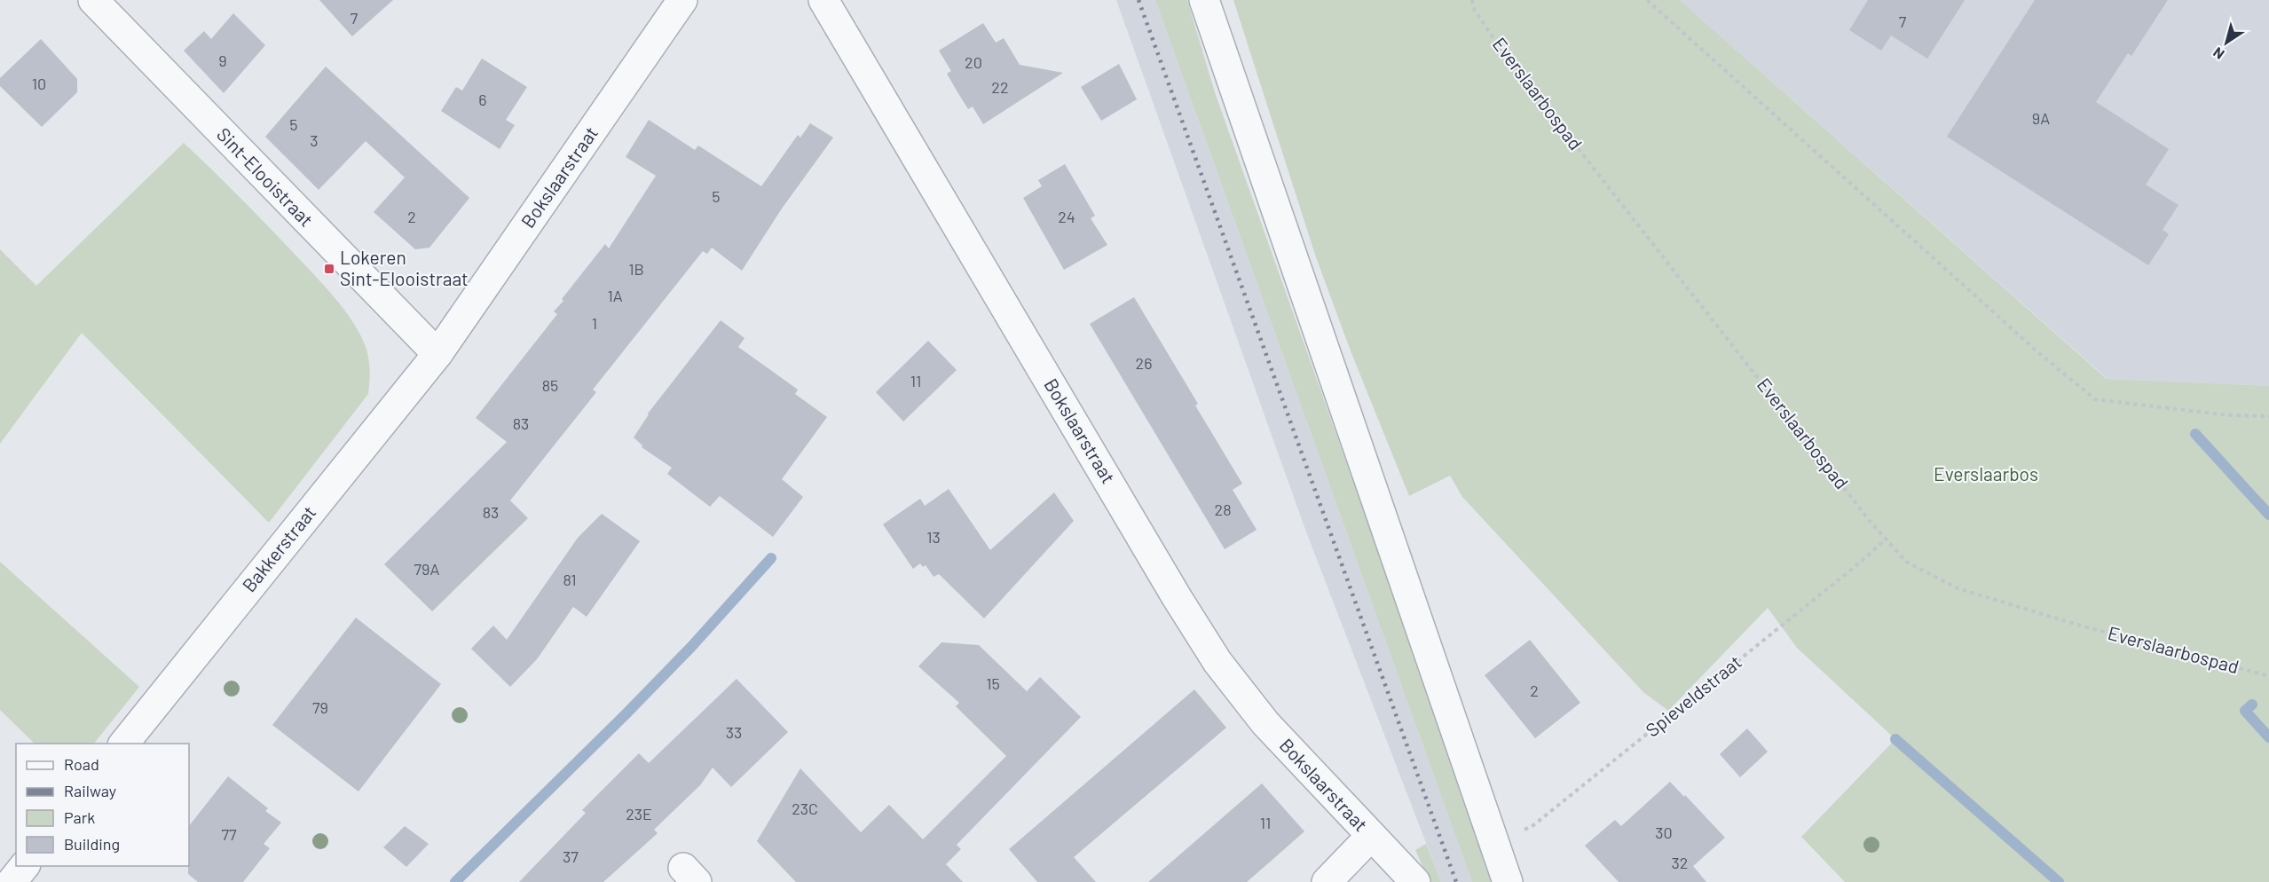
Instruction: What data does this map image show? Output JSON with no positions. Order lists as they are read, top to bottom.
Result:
{
  "streets": {
    "street": ["Sint-Elooistraat", "Bokslaarstraat", "Bakkerstraat"],
    "path": ["Everslaarbospad", "Spieveldstraat"]
  },
  "crossings": [
    ["Everslaarbospad", "Spieveldstraat"],
    ["Sint-Elooistraat", "Bokslaarstraat"],
    ["Sint-Elooistraat", "Bakkerstraat"],
    ["Bokslaarstraat", "Bakkerstraat"]
  ],
  "parks": ["Everslaarbos"],
  "places": {
    "transit": ["Lokeren Sint-Elooistraat"]
  },
  "house_numbers": [
    "7",
    "7",
    "9",
    "20",
    "10",
    "22",
    "6",
    "9A",
    "5",
    "3",
    "5",
    "2",
    "24",
    "1B",
    "1A",
    "1",
    "26",
    "11",
    "85",
    "83",
    "28",
    "83",
    "13",
    "79A",
    "81",
    "15",
    "2",
    "79",
    "33",
    "23C",
    "23E",
    "11",
    "30",
    "77",
    "37",
    "32"
  ],
  "legend": [
    "Road",
    "Railway",
    "Park",
    "Building"
  ],
  "north": "bottom left"
}
